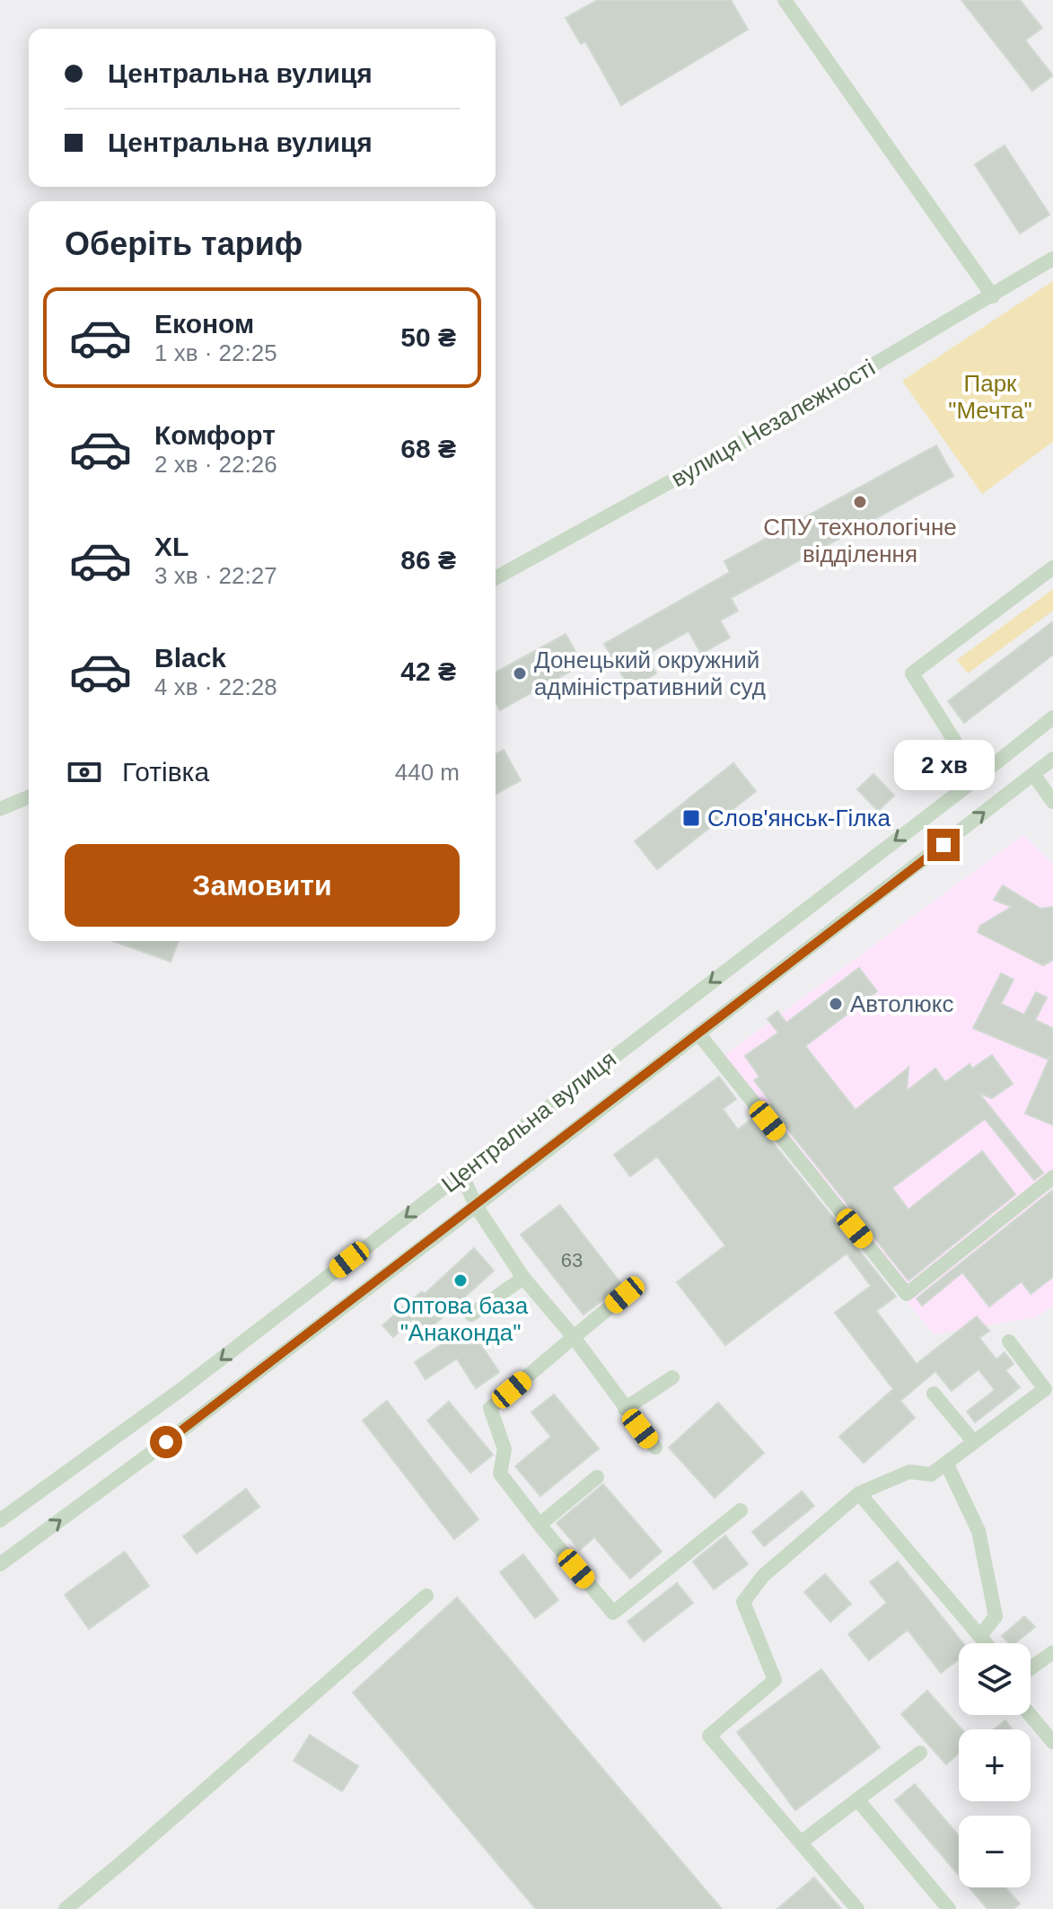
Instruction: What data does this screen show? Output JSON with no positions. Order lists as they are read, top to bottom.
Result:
{
  "streets": {
    "street": ["вулиця Незалежності", "Центральна вулиця"]
  },
  "parks": ["Парк \"Мечта\""],
  "places": {
    "other": [
      "СПУ технологічне відділення",
      "Донецький окружний адміністративний суд",
      "Автолюкс",
      "Оптова база \"Анаконда\""
    ],
    "transit": ["Слов'янськ-Гілка"]
  },
  "house_numbers": ["63"],
  "page": {
    "banner": ["Центральна вулиця", "Центральна вулиця"],
    "heading": "Оберіть тариф",
    "list": [
      {
        "name": "Економ",
        "note": "1 хв · 22:25",
        "value": "50 ₴"
      },
      {
        "name": "Комфорт",
        "note": "2 хв · 22:26",
        "value": "68 ₴"
      },
      {
        "name": "XL",
        "note": "3 хв · 22:27",
        "value": "86 ₴"
      },
      {
        "name": "Black",
        "note": "4 хв · 22:28",
        "value": "42 ₴"
      }
    ],
    "pay": ["Готівка", "440 m"],
    "bubble": "2 хв",
    "buttons": "Замовити",
    "map_buttons": ["+", "−"]
  }
}
